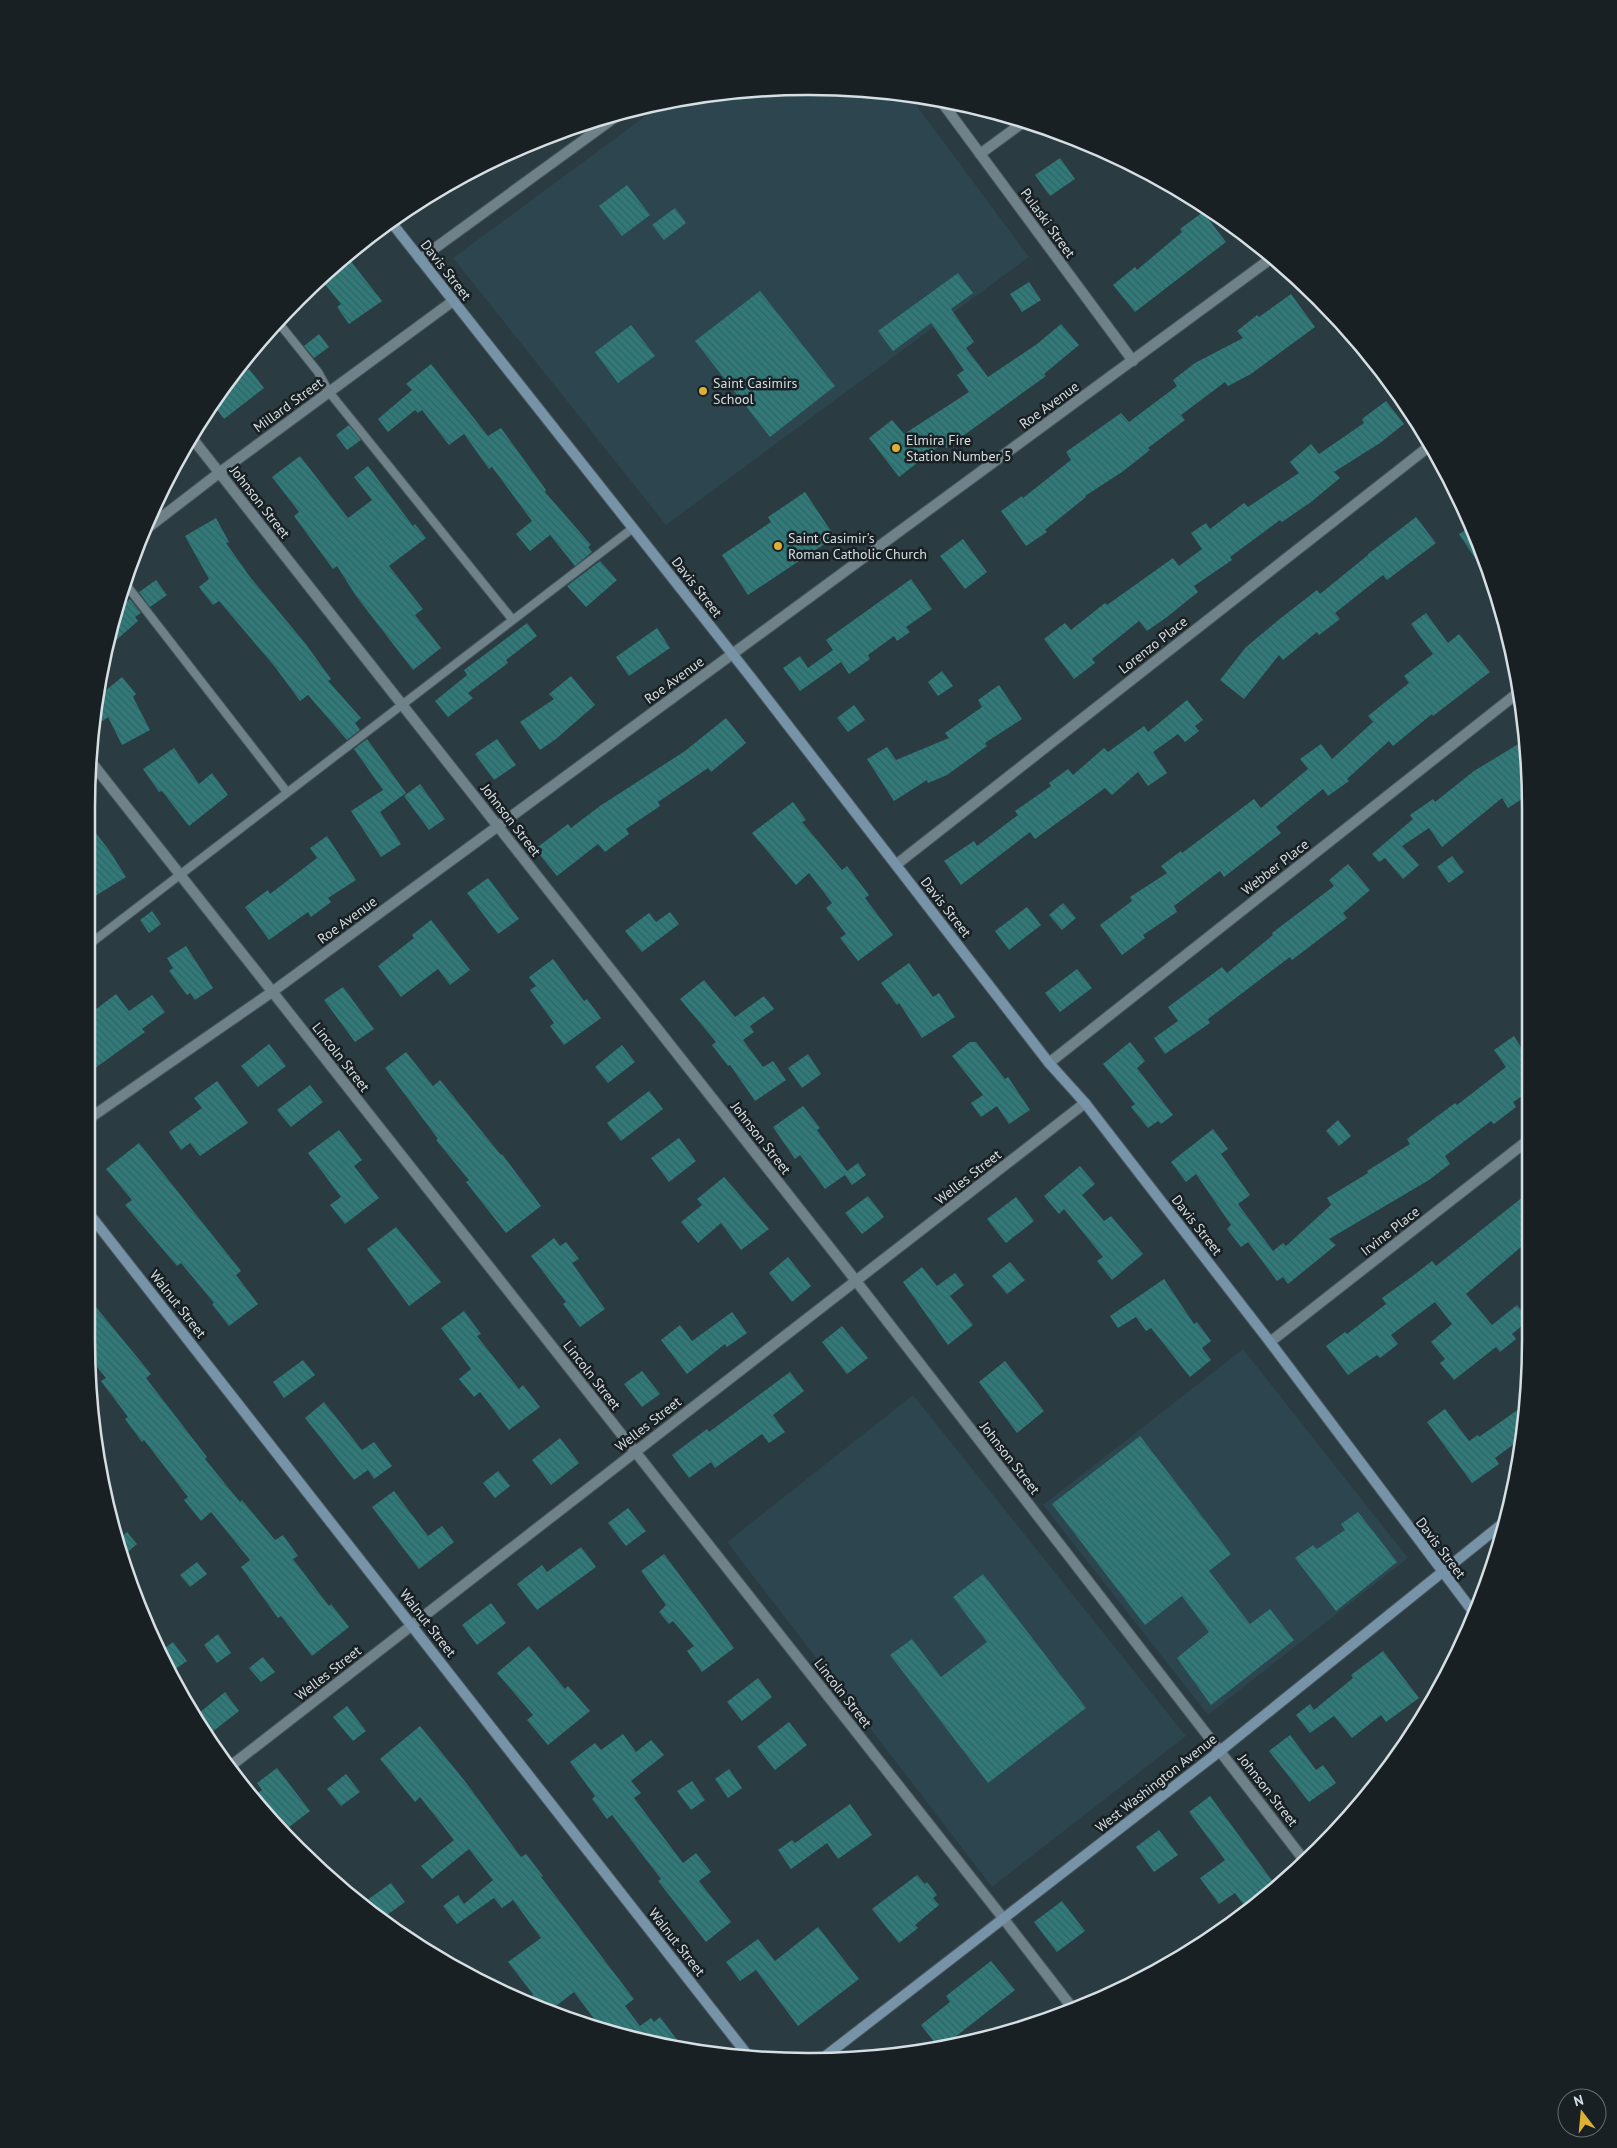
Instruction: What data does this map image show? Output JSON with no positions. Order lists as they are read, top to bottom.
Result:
{
  "streets": {
    "street": [
      "Pulaski Street",
      "Davis Street",
      "Millard Street",
      "Roe Avenue",
      "Johnson Street",
      "Lorenzo Place",
      "Webber Place",
      "Lincoln Street",
      "Welles Street",
      "Irvine Place",
      "Walnut Street",
      "West Washington Avenue"
    ]
  },
  "crossings": [
    ["Pulaski Street", "Roe Avenue"],
    ["Davis Street", "Millard Street"],
    ["Davis Street", "Roe Avenue"],
    ["Davis Street", "Lorenzo Place"],
    ["Davis Street", "Webber Place"],
    ["Davis Street", "Welles Street"],
    ["Davis Street", "Irvine Place"],
    ["Davis Street", "West Washington Avenue"],
    ["Millard Street", "Johnson Street"],
    ["Roe Avenue", "Johnson Street"],
    ["Roe Avenue", "Lincoln Street"],
    ["Johnson Street", "Welles Street"],
    ["Johnson Street", "West Washington Avenue"],
    ["Lincoln Street", "Welles Street"],
    ["Lincoln Street", "West Washington Avenue"],
    ["Welles Street", "Walnut Street"]
  ],
  "places": ["Saint Casimirs School", "Elmira Fire Station Number 5", "Saint Casimir's Roman Catholic Church"],
  "north": "top"
}
